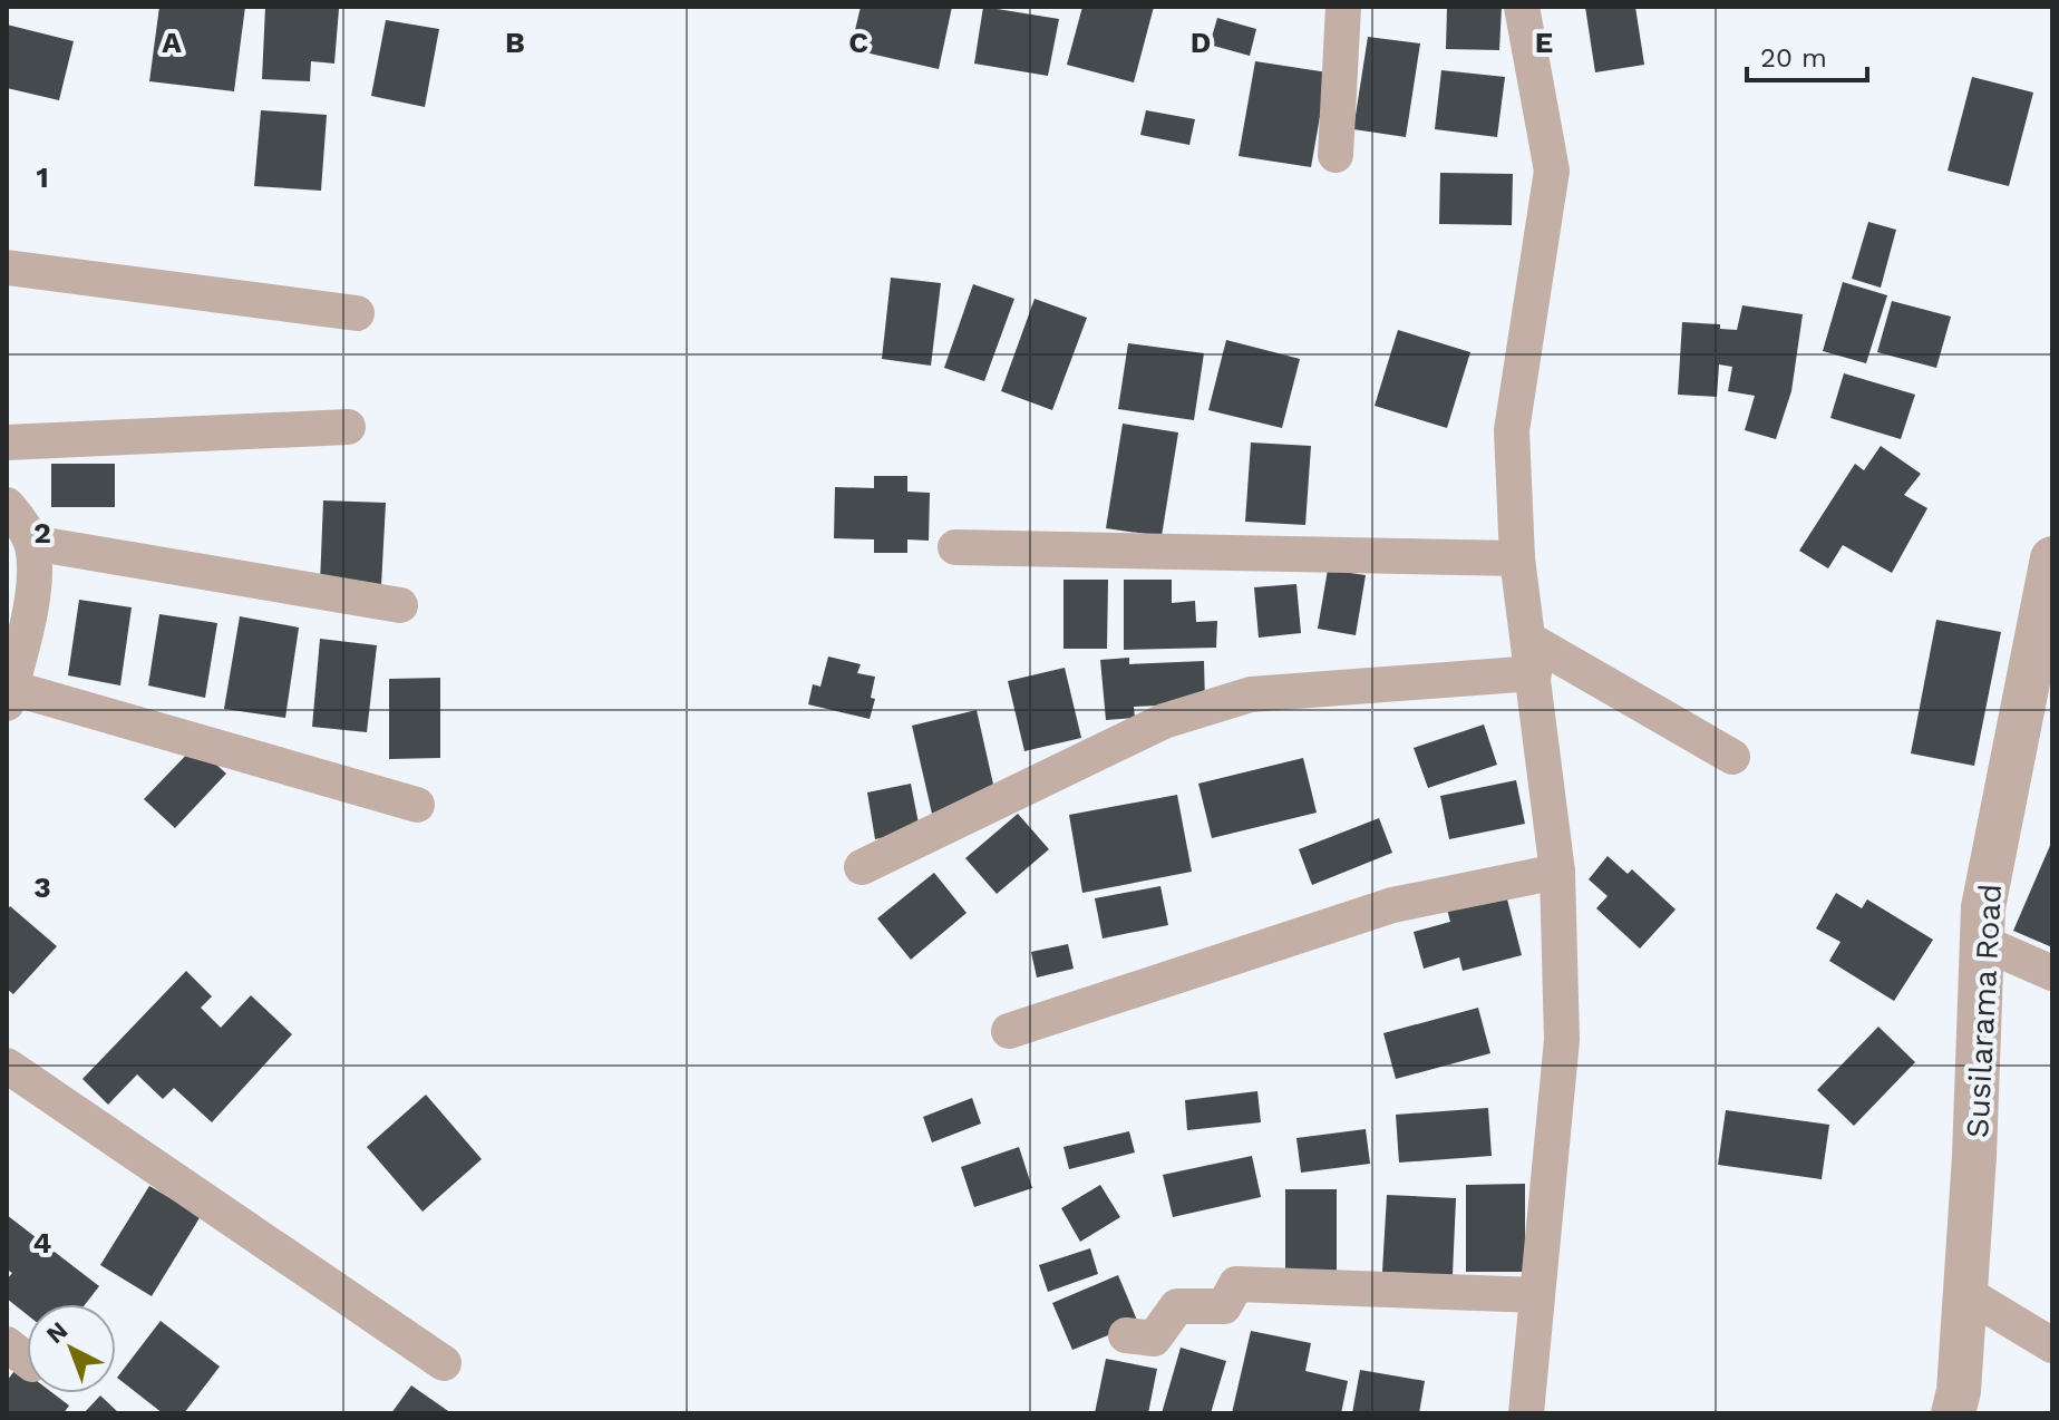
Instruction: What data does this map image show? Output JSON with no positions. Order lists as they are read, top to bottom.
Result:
{
  "streets": {
    "street": ["Susilarama Road"]
  },
  "scale_bar": "20 m",
  "north": "top left",
  "grid": {
    "columns": [
      "A",
      "B",
      "C",
      "D",
      "E"
    ],
    "rows": [
      "1",
      "2",
      "3",
      "4"
    ]
  }
}
